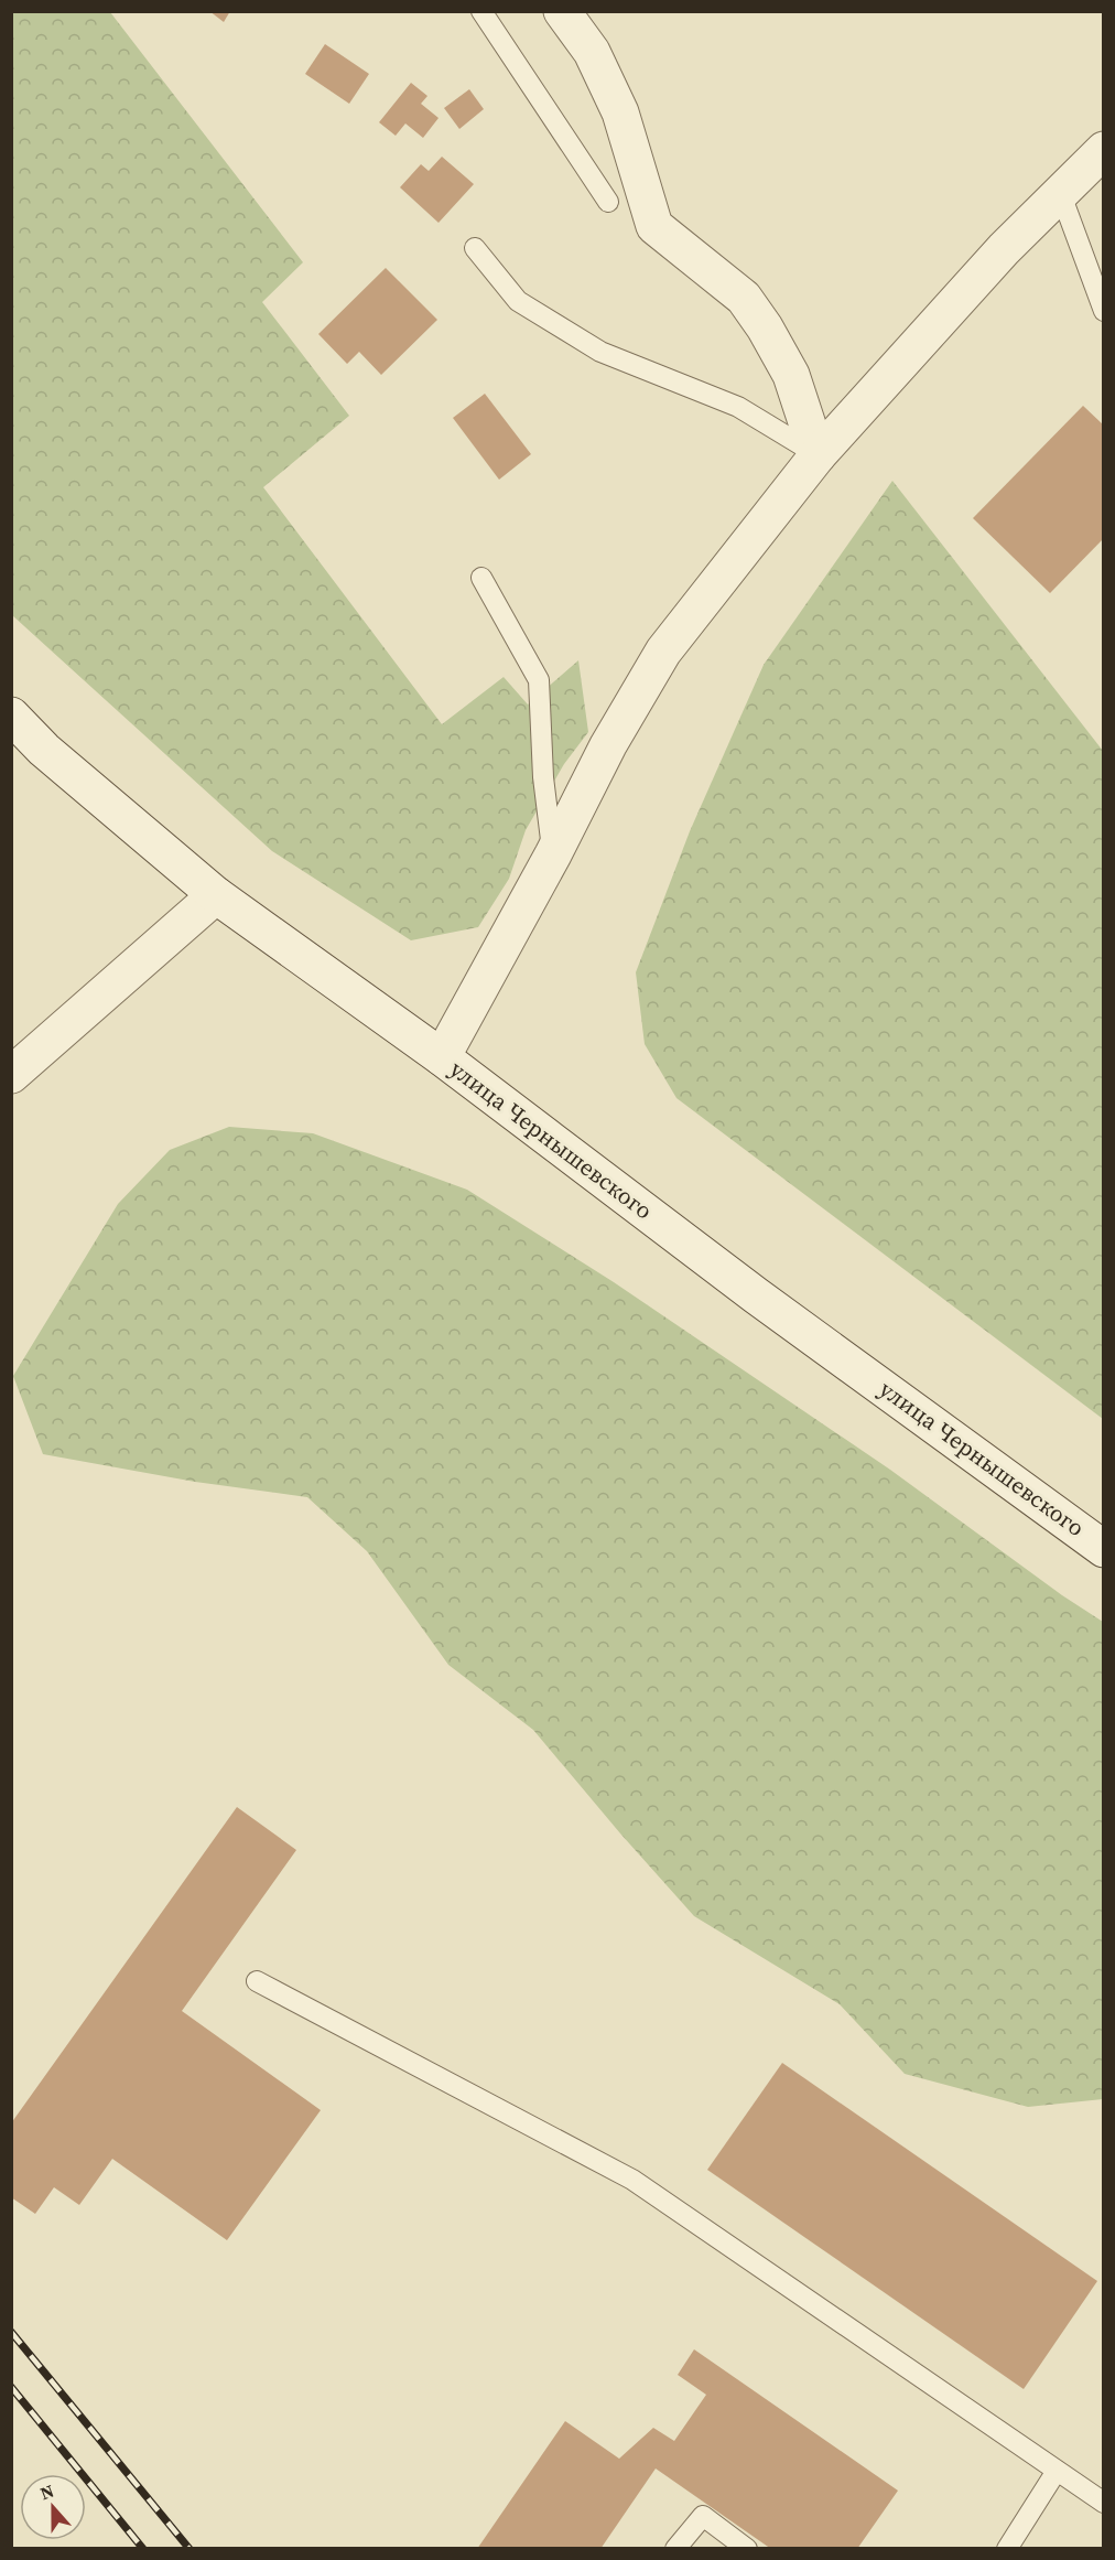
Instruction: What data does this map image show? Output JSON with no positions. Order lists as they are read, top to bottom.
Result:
{
  "streets": {
    "street": ["улица Чернышевского"]
  },
  "north": "top"
}
